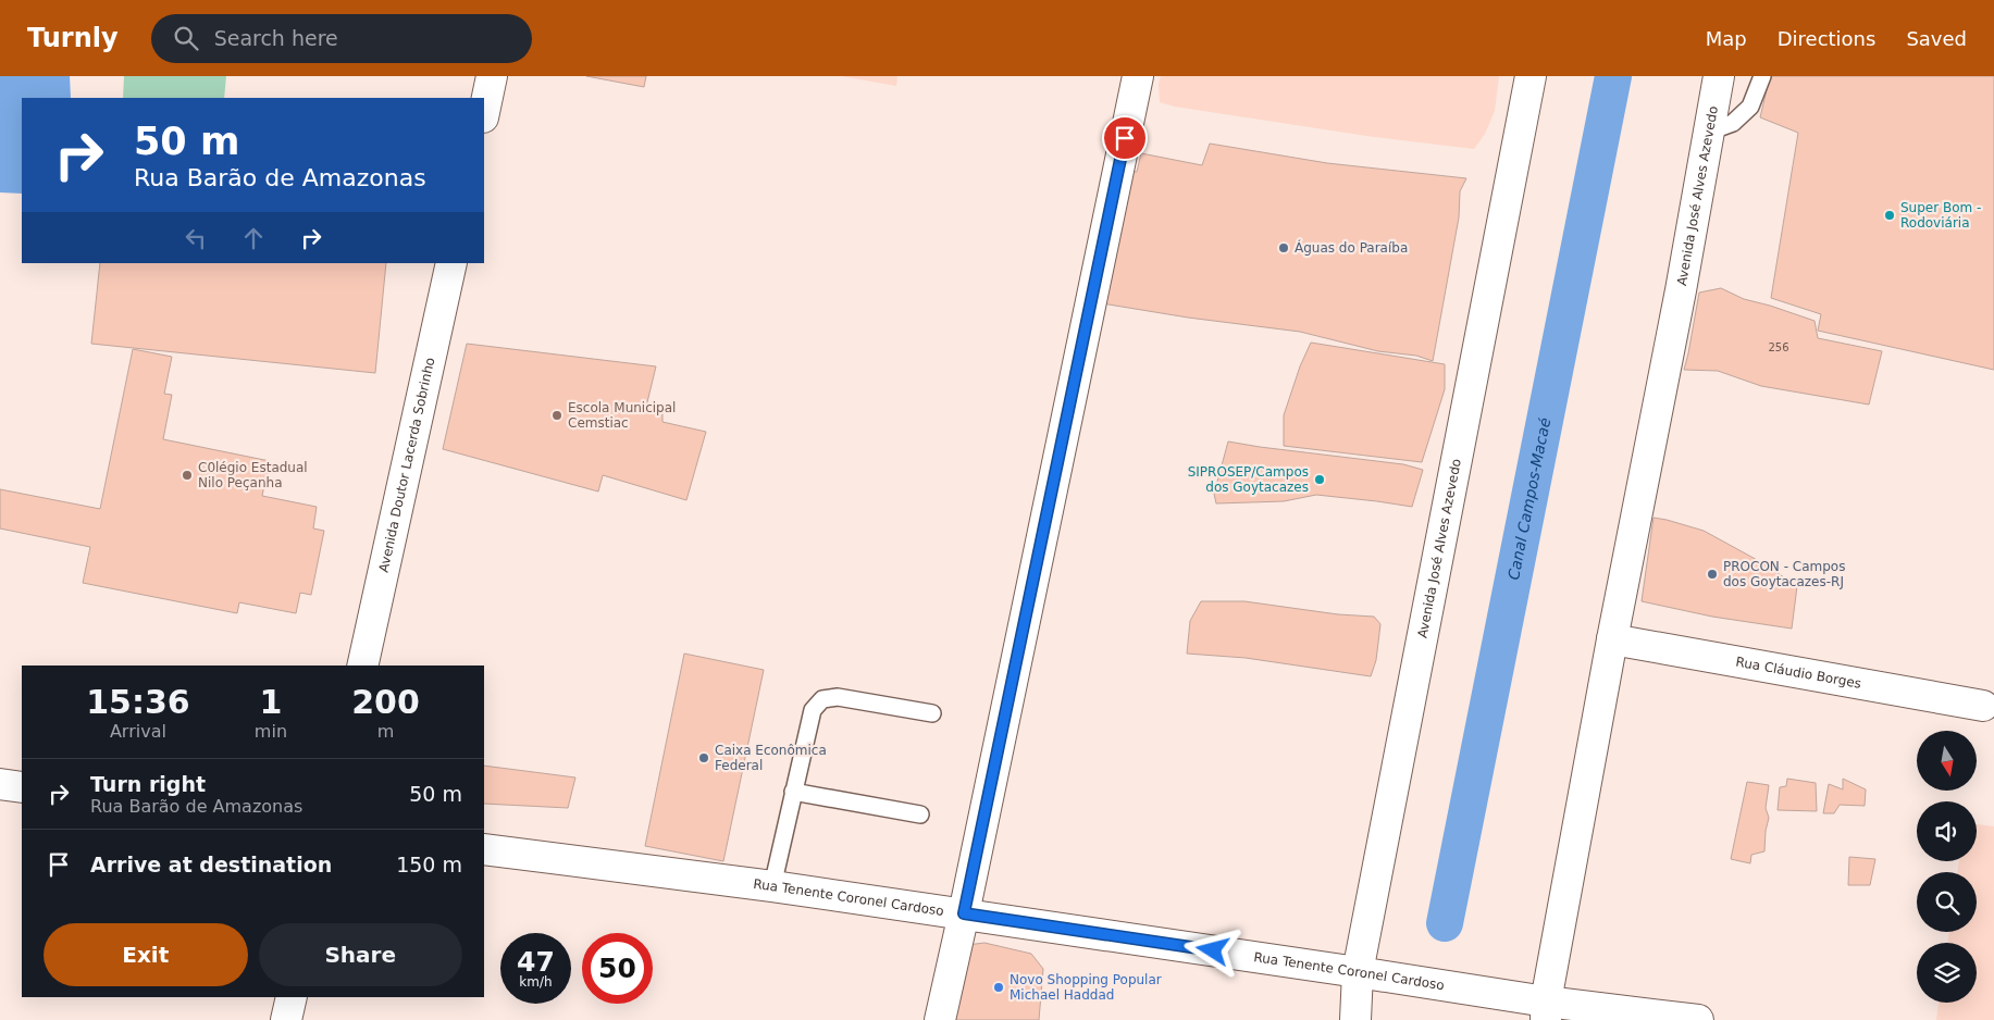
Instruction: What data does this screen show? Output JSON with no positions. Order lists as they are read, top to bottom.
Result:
{
  "streets": {
    "main road": [
      "Avenida José Alves Azevedo",
      "Avenida Doutor Lacerda Sobrinho",
      "Rua Cláudio Borges",
      "Rua Tenente Coronel Cardoso"
    ]
  },
  "crossings": [
    ["Avenida José Alves Azevedo", "Rua Cláudio Borges"],
    ["Avenida José Alves Azevedo", "Rua Tenente Coronel Cardoso"]
  ],
  "water": ["Canal Campos-Macaé"],
  "places": [
    "Super Bom - Rodoviária",
    "Águas do Paraíba",
    "Escola Municipal Cemstiac",
    "C0légio Estadual Nilo Peçanha",
    "SIPROSEP/Campos dos Goytacazes",
    "PROCON - Campos dos Goytacazes-RJ",
    "Caixa Econômica Federal",
    "Novo Shopping Popular Michael Haddad"
  ],
  "house_numbers": ["256"],
  "north": "bottom",
  "page": {
    "header": "Turnly",
    "search": "Search here",
    "nav": ["Map", "Directions", "Saved"],
    "turn": ["50 m", "Rua Barão de Amazonas"],
    "eta": [
      "15:36",
      "Arrival",
      "1",
      "min",
      "200",
      "m"
    ],
    "list": [
      {
        "name": "Turn right",
        "note": "Rua Barão de Amazonas",
        "value": "50 m"
      },
      {
        "name": "Arrive at destination",
        "value": "150 m"
      }
    ],
    "buttons": ["Exit", "Share"],
    "speed": "47 km/h",
    "limit": "50"
  }
}
